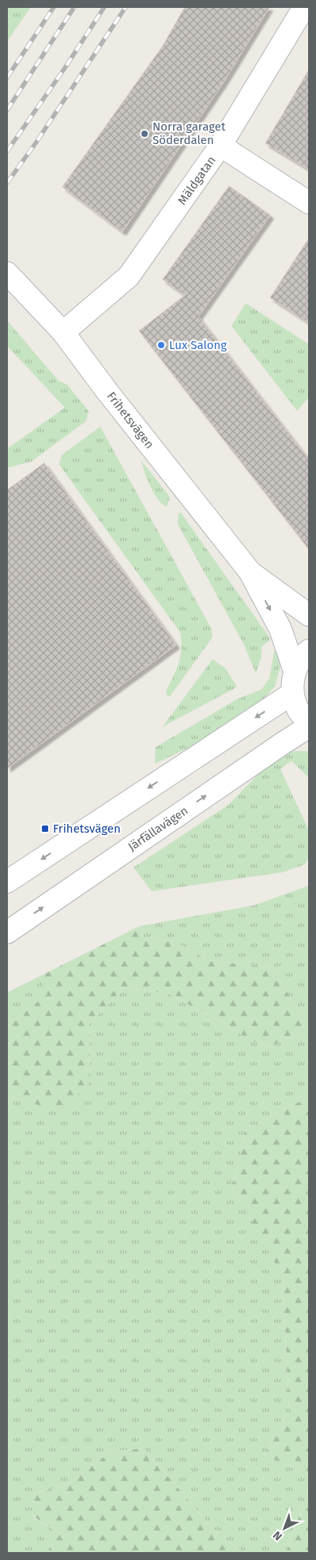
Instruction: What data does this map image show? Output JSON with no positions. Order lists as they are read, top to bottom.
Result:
{
  "streets": {
    "street": ["Mäldgatan", "Frihetsvägen", "Järfällavägen"]
  },
  "crossings": [
    ["Mäldgatan", "Frihetsvägen"]
  ],
  "places": {
    "other": ["Norra garaget Söderdalen", "Lux Salong"],
    "transit": ["Frihetsvägen"]
  },
  "north": "bottom left"
}
